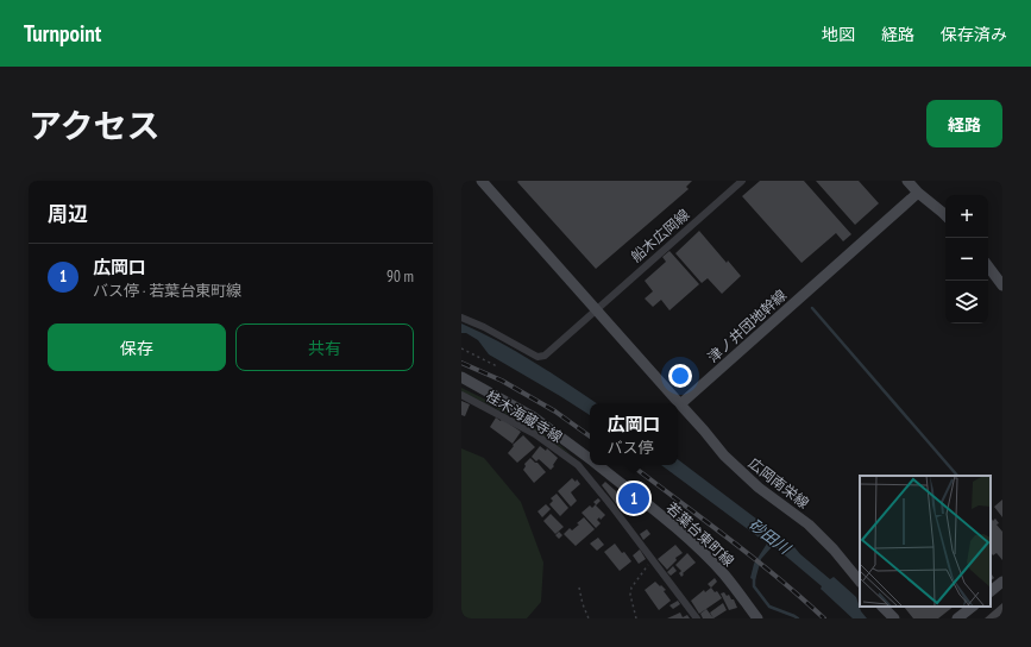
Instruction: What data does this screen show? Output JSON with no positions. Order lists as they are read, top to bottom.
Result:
{
  "streets": {
    "street": [
      "船木広岡線",
      "津ノ井団地幹線",
      "桂木海蔵寺線",
      "広岡南栄線",
      "若葉台東町線"
    ]
  },
  "crossings": [
    ["津ノ井団地幹線", "広岡南栄線"]
  ],
  "water": ["砂田川"],
  "page": {
    "header": "Turnpoint",
    "nav": ["地図", "経路", "保存済み"],
    "title": "アクセス",
    "buttons": [
      "経路",
      ["保存", "共有"]
    ],
    "heading": "周辺",
    "map_buttons": ["+", "−"],
    "list": [
      {
        "mark": "1",
        "name": "広岡口",
        "note": "バス停 · 若葉台東町線",
        "value": "90 m"
      }
    ],
    "popup": ["広岡口", "バス停"],
    "pins": "1"
  }
}
